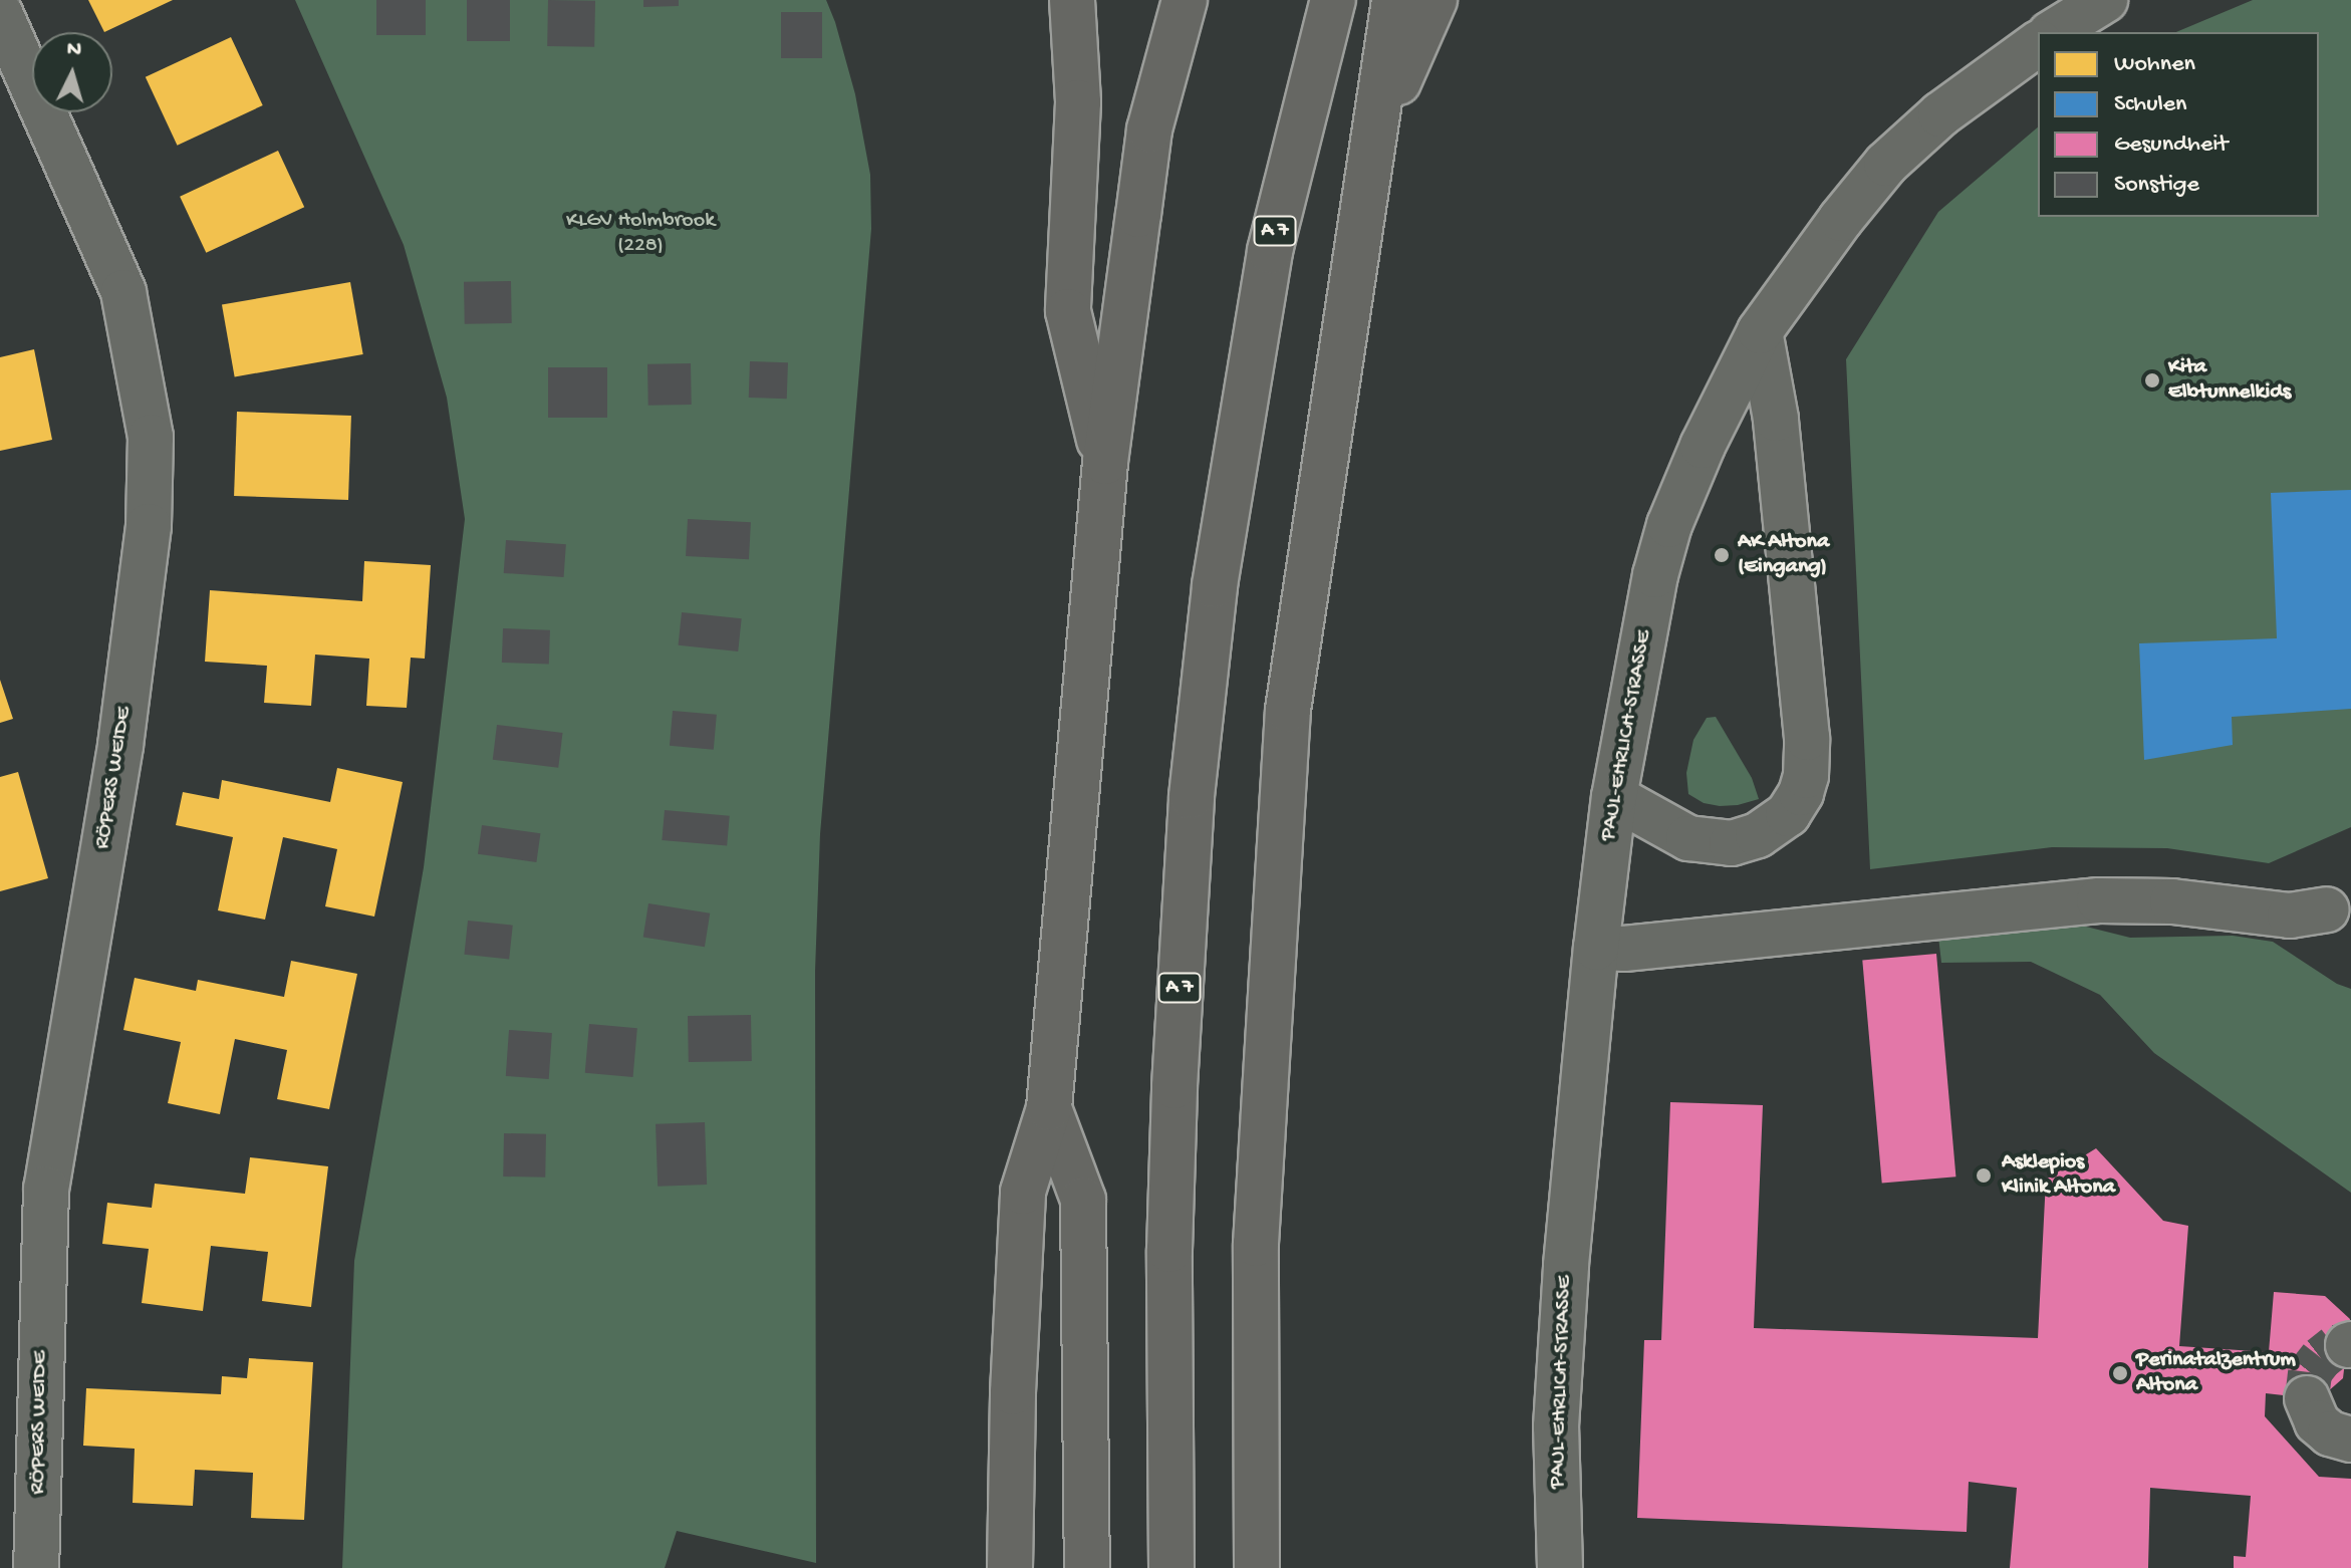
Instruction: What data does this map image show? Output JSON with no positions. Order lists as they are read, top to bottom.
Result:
{
  "streets": {
    "highway": ["A 7"],
    "street": ["PAUL-EHRLICH-STRASSE", "RÖPERS WEIDE"]
  },
  "parks": ["KLGV Holmbrook (228)"],
  "places": [
    "Kita Elbtunnelkids",
    "AK Altona (Eingang)",
    "Asklepios Klinik Altona",
    "Perinatalzentrum Altona"
  ],
  "legend": [
    "Wohnen",
    "Schulen",
    "Gesundheit",
    "Sonstige"
  ],
  "north": "top"
}
